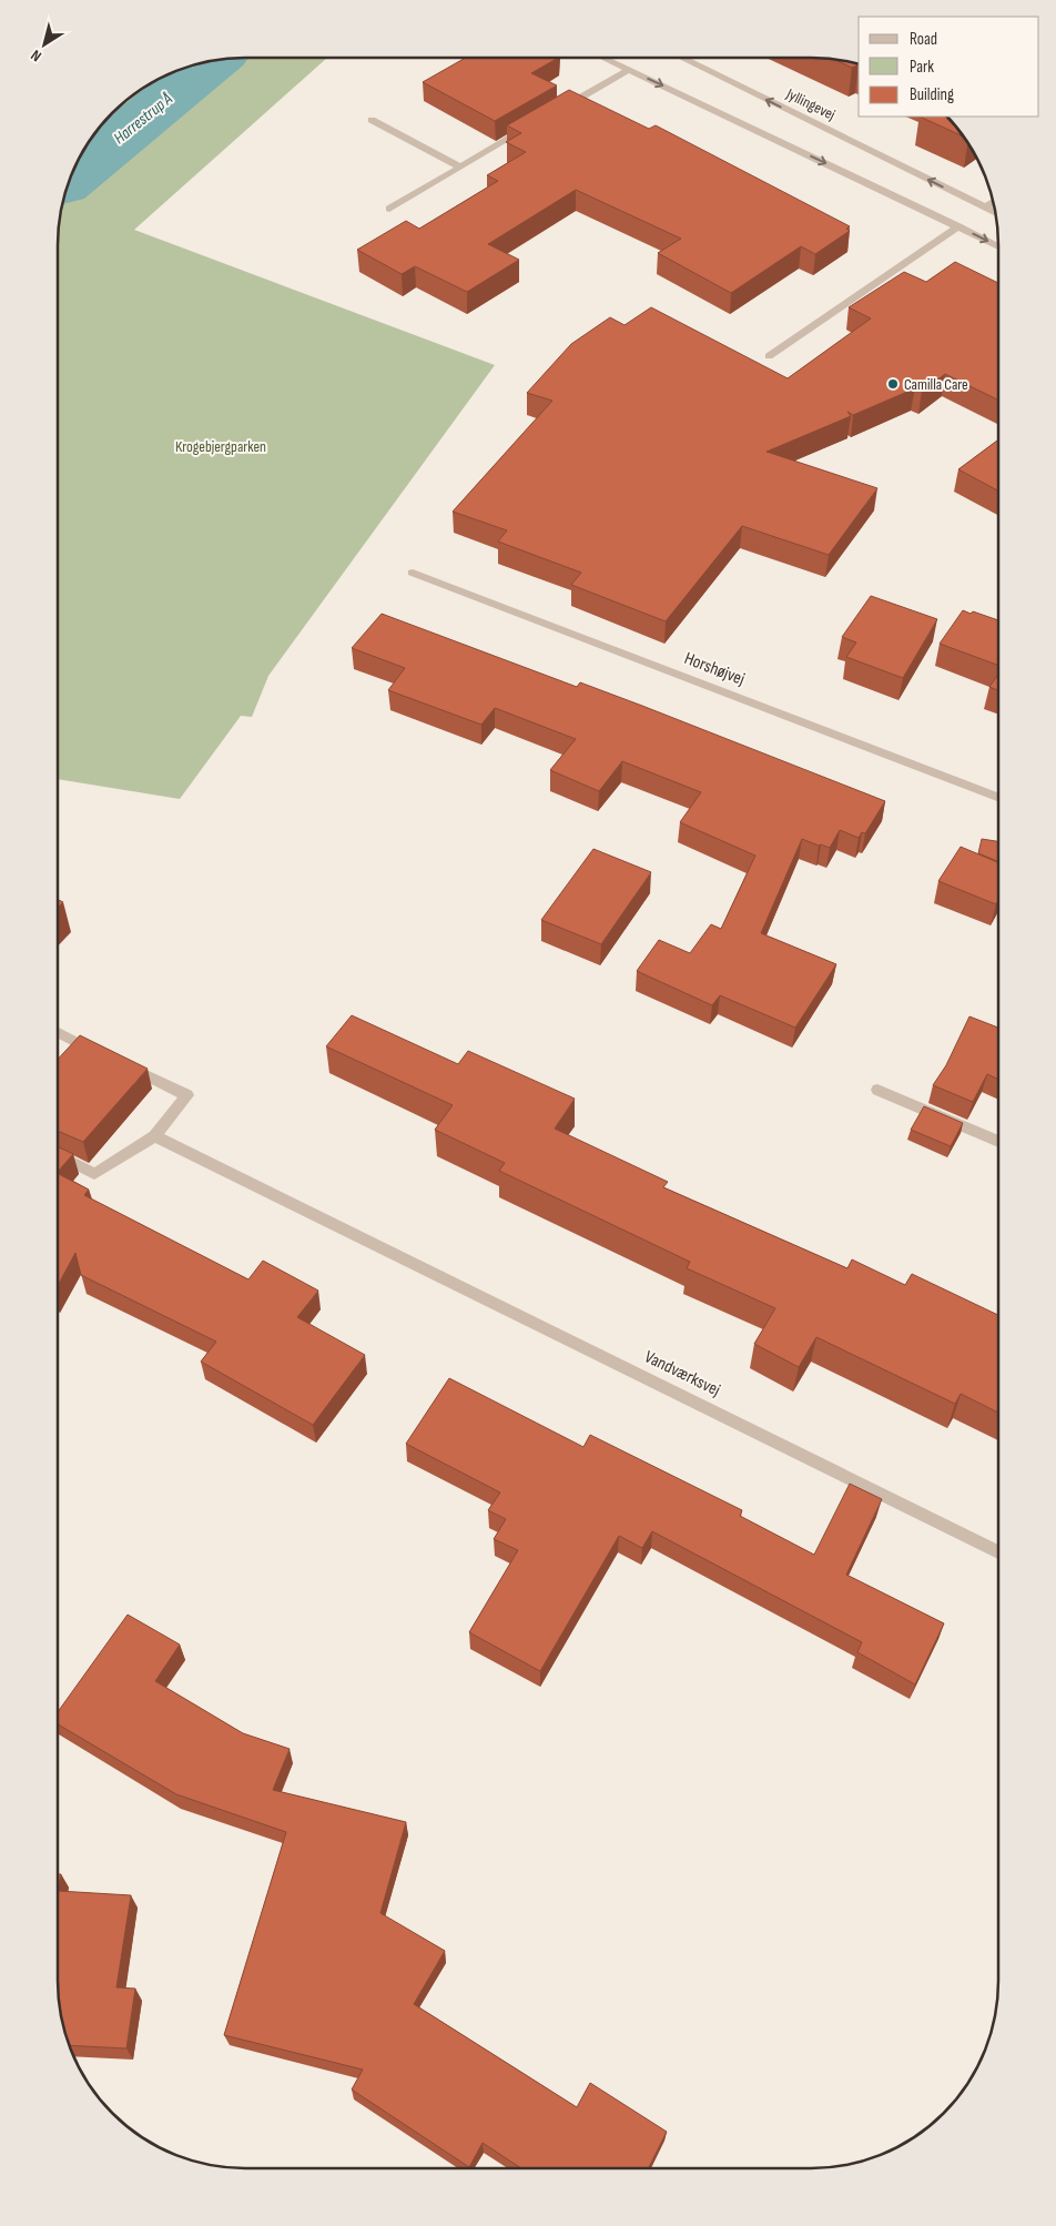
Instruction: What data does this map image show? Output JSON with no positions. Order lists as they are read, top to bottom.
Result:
{
  "streets": {
    "street": ["Jyllingevej", "Horshøjvej", "Vandværksvej"]
  },
  "water": ["Harrestrup Å"],
  "parks": ["Krogebjergparken"],
  "places": ["Camilla Care"],
  "legend": ["Road", "Park", "Building"],
  "north": "bottom left"
}
